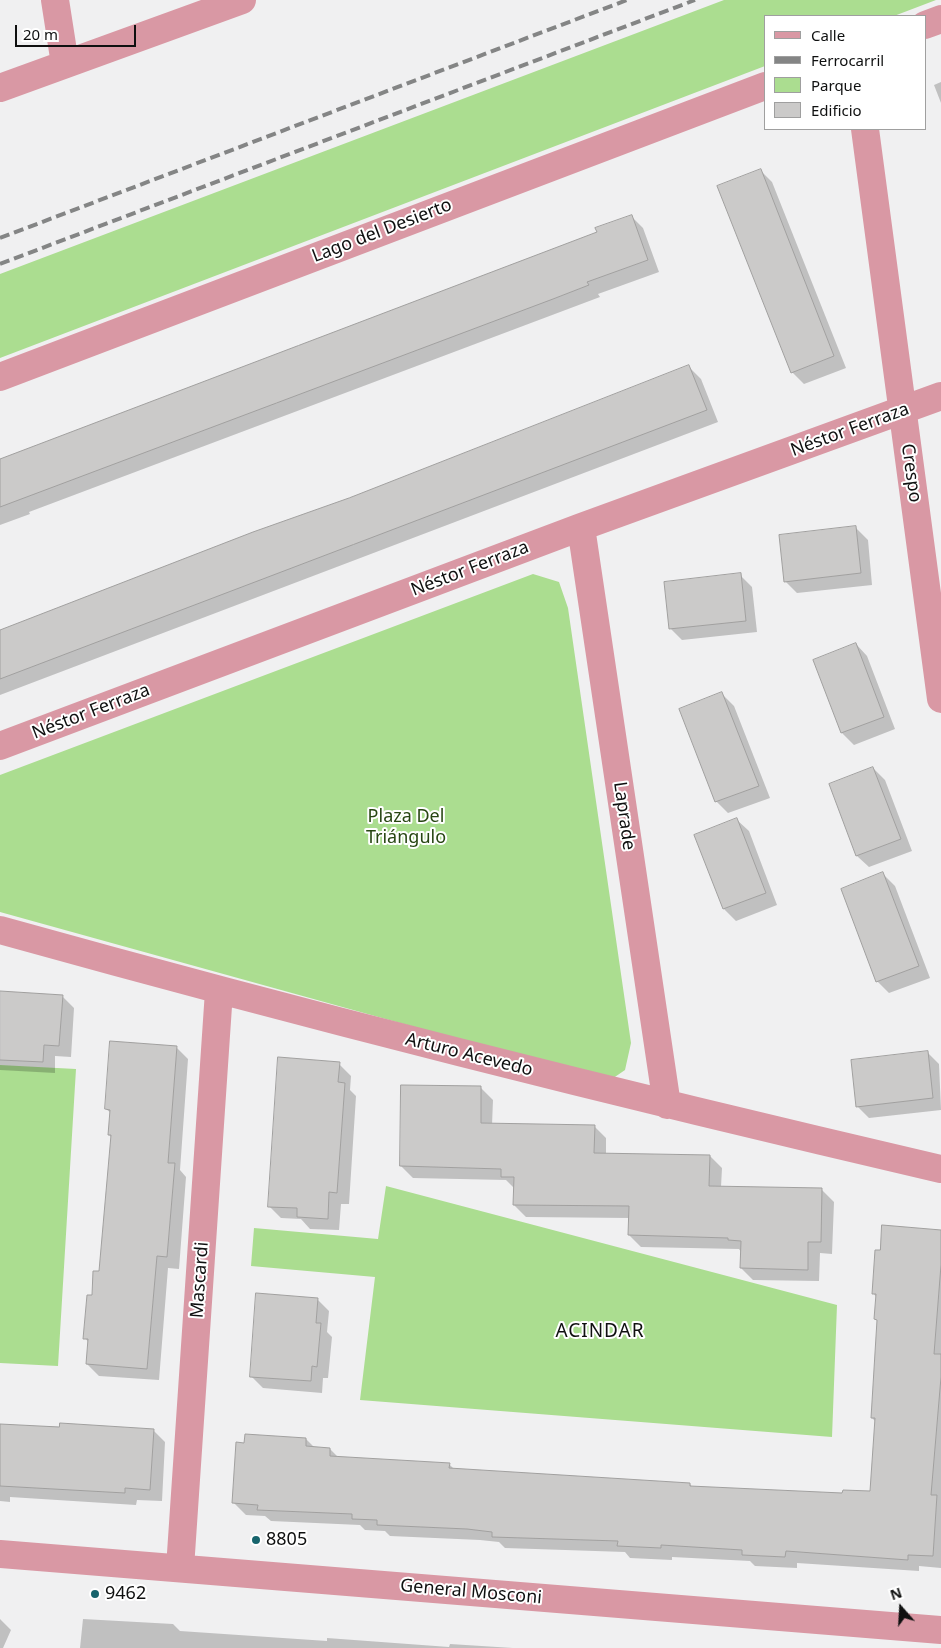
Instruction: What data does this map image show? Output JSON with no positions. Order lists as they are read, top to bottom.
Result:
{
  "streets": {
    "street": [
      "Lago del Desierto",
      "Néstor Ferraza",
      "Crespo",
      "Laprade",
      "Arturo Acevedo",
      "Mascardi",
      "General Mosconi"
    ]
  },
  "crossings": [
    ["Néstor Ferraza", "Crespo"],
    ["Néstor Ferraza", "Laprade"],
    ["Laprade", "Arturo Acevedo"],
    ["Arturo Acevedo", "Mascardi"],
    ["Mascardi", "General Mosconi"]
  ],
  "districts": ["ACINDAR"],
  "parks": ["Plaza Del Triángulo"],
  "places": ["8805", "9462"],
  "legend": [
    "Calle",
    "Ferrocarril",
    "Parque",
    "Edificio"
  ],
  "scale_bar": "20 m",
  "north": "top"
}
